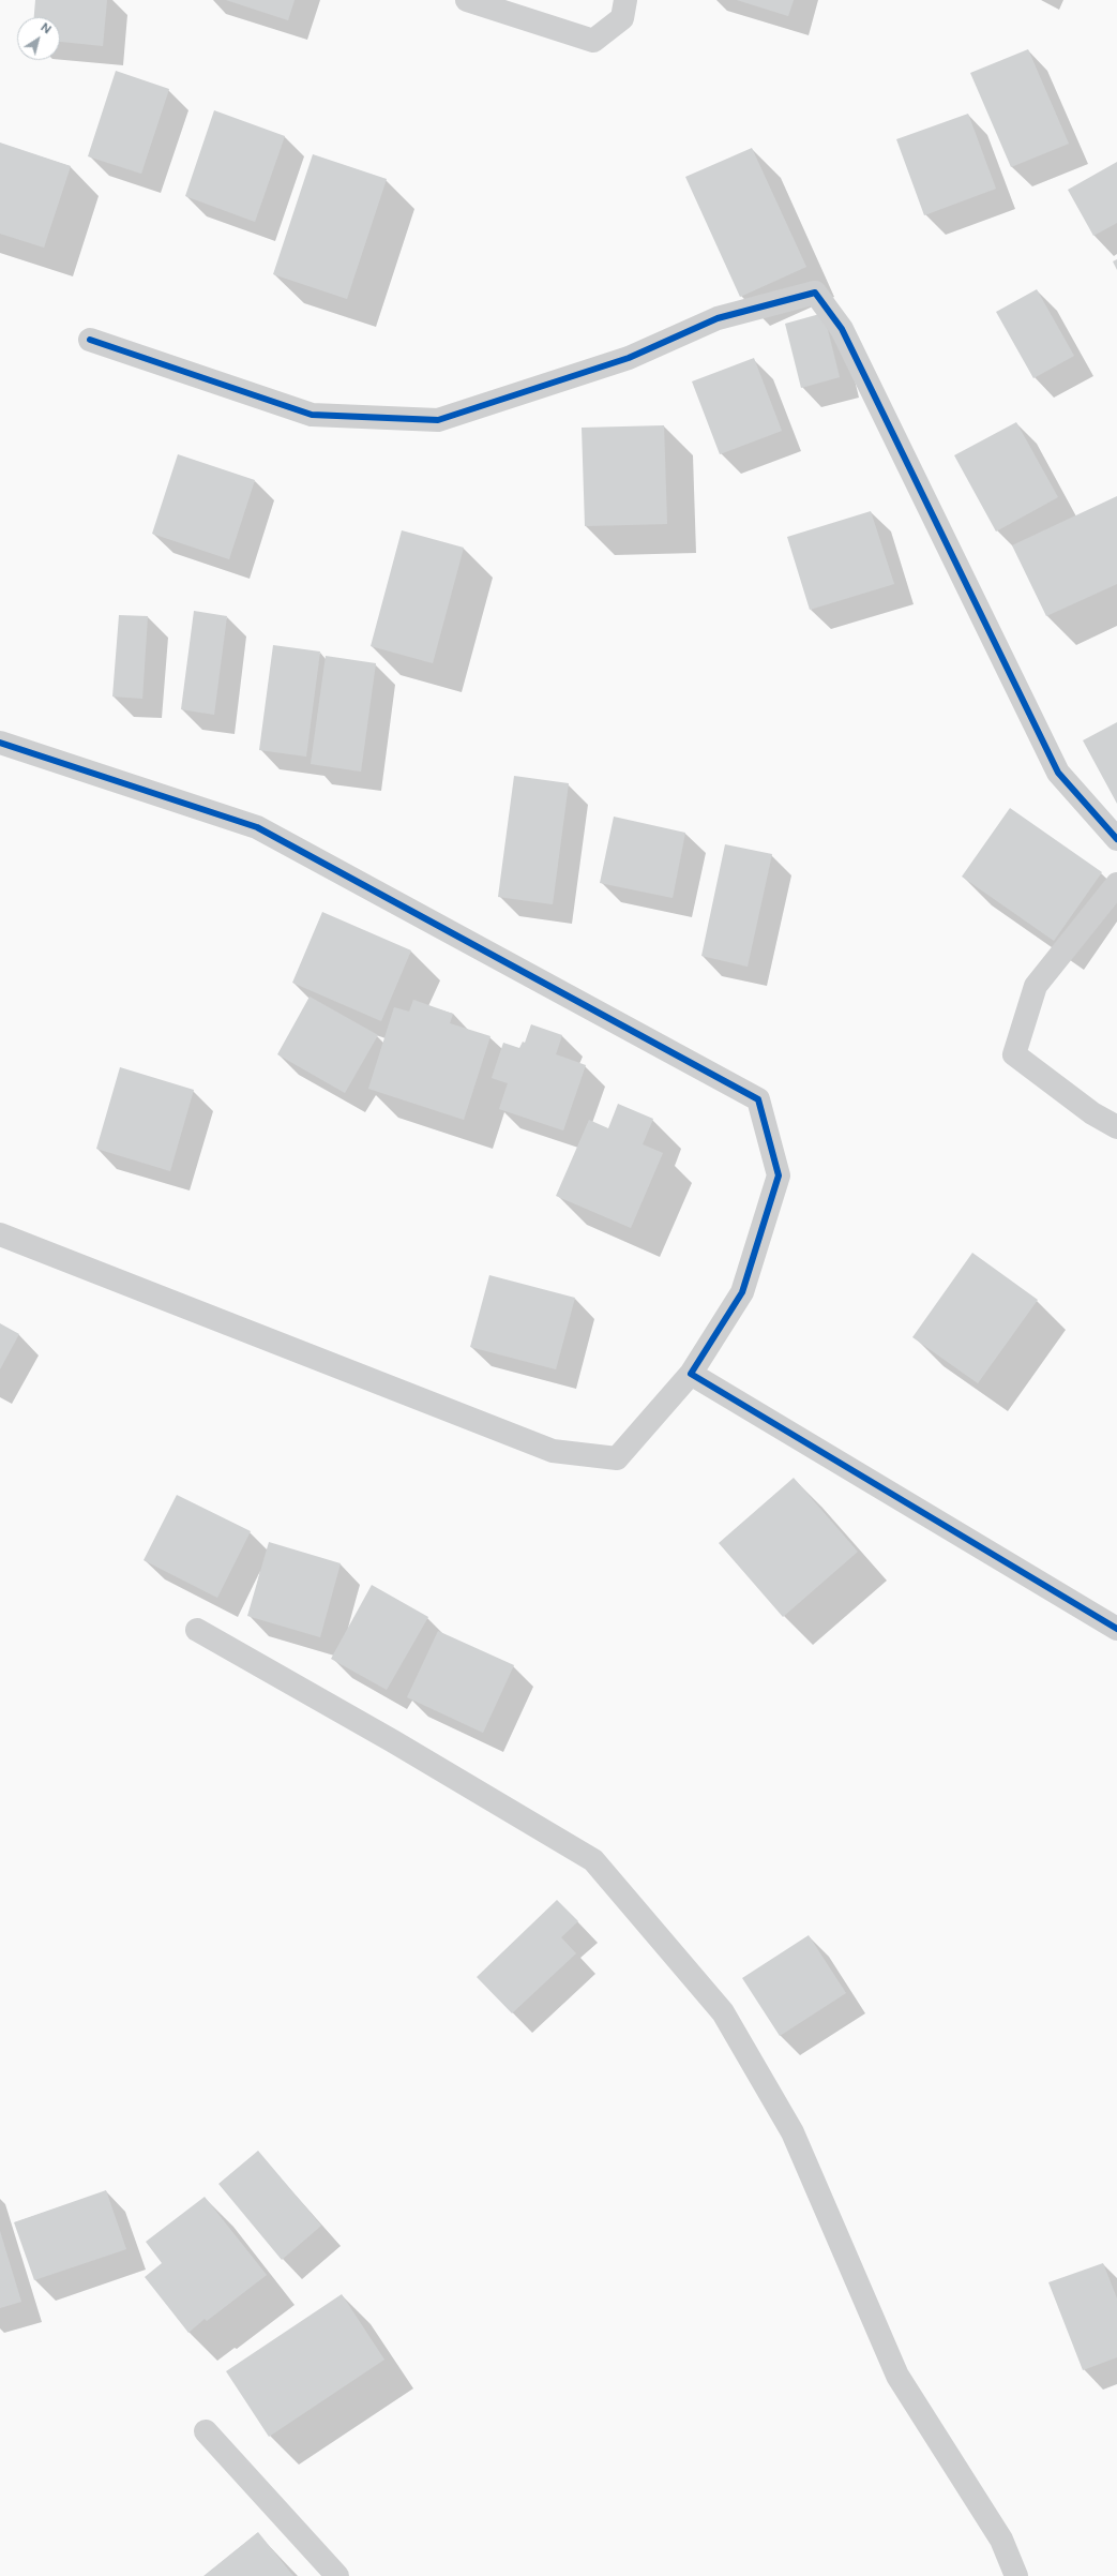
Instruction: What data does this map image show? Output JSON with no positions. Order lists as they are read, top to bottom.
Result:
{
  "north": "top right"
}
